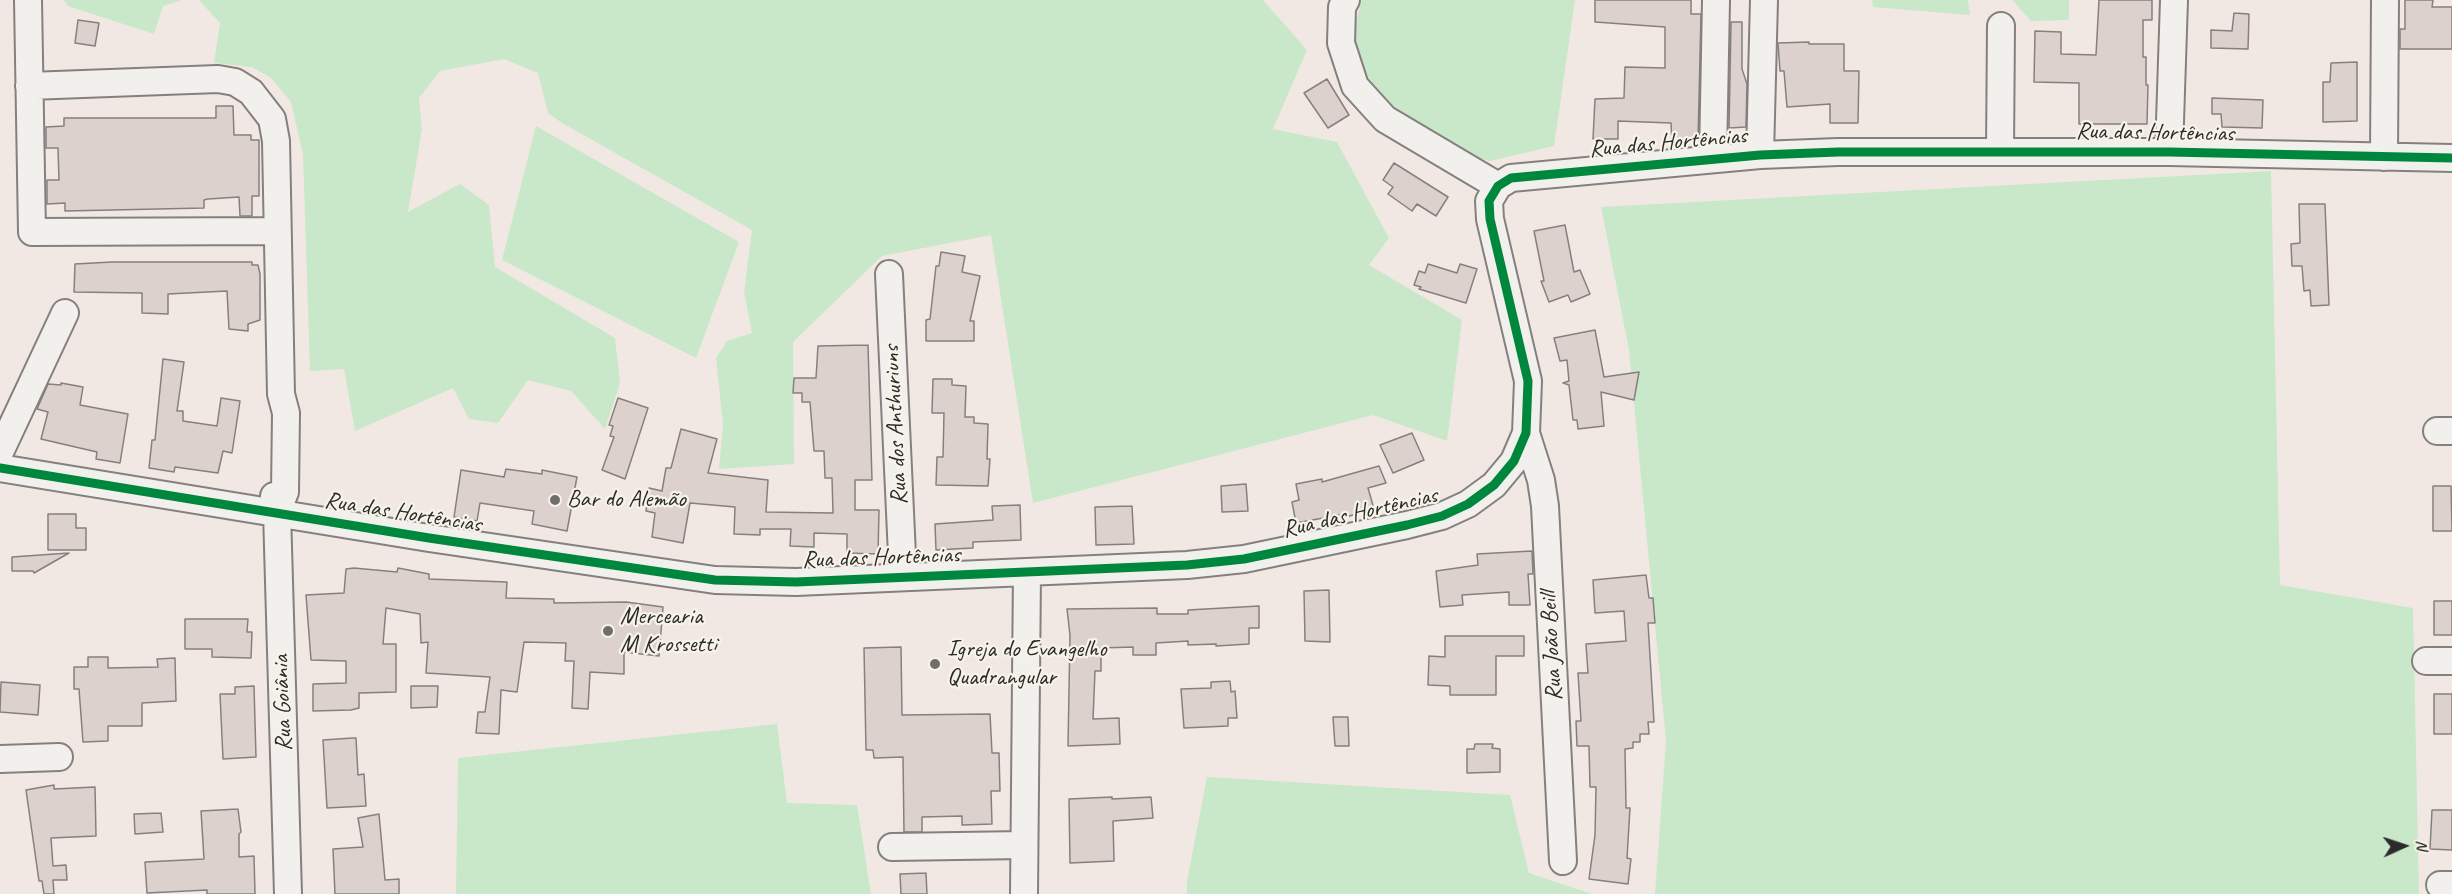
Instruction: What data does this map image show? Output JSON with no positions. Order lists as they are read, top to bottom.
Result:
{
  "streets": {
    "street": [
      "Rua das Hortências",
      "Rua dos Anthuriuns",
      "Rua João Beill",
      "Rua Goiânia"
    ]
  },
  "crossings": [
    ["Rua das Hortências", "Rua dos Anthuriuns"],
    ["Rua das Hortências", "Rua João Beill"],
    ["Rua das Hortências", "Rua Goiânia"]
  ],
  "places": ["Bar do Alemão", "Mercearia M Krossetti", "Igreja do Evangelho Quadrangular"],
  "north": "right"
}
